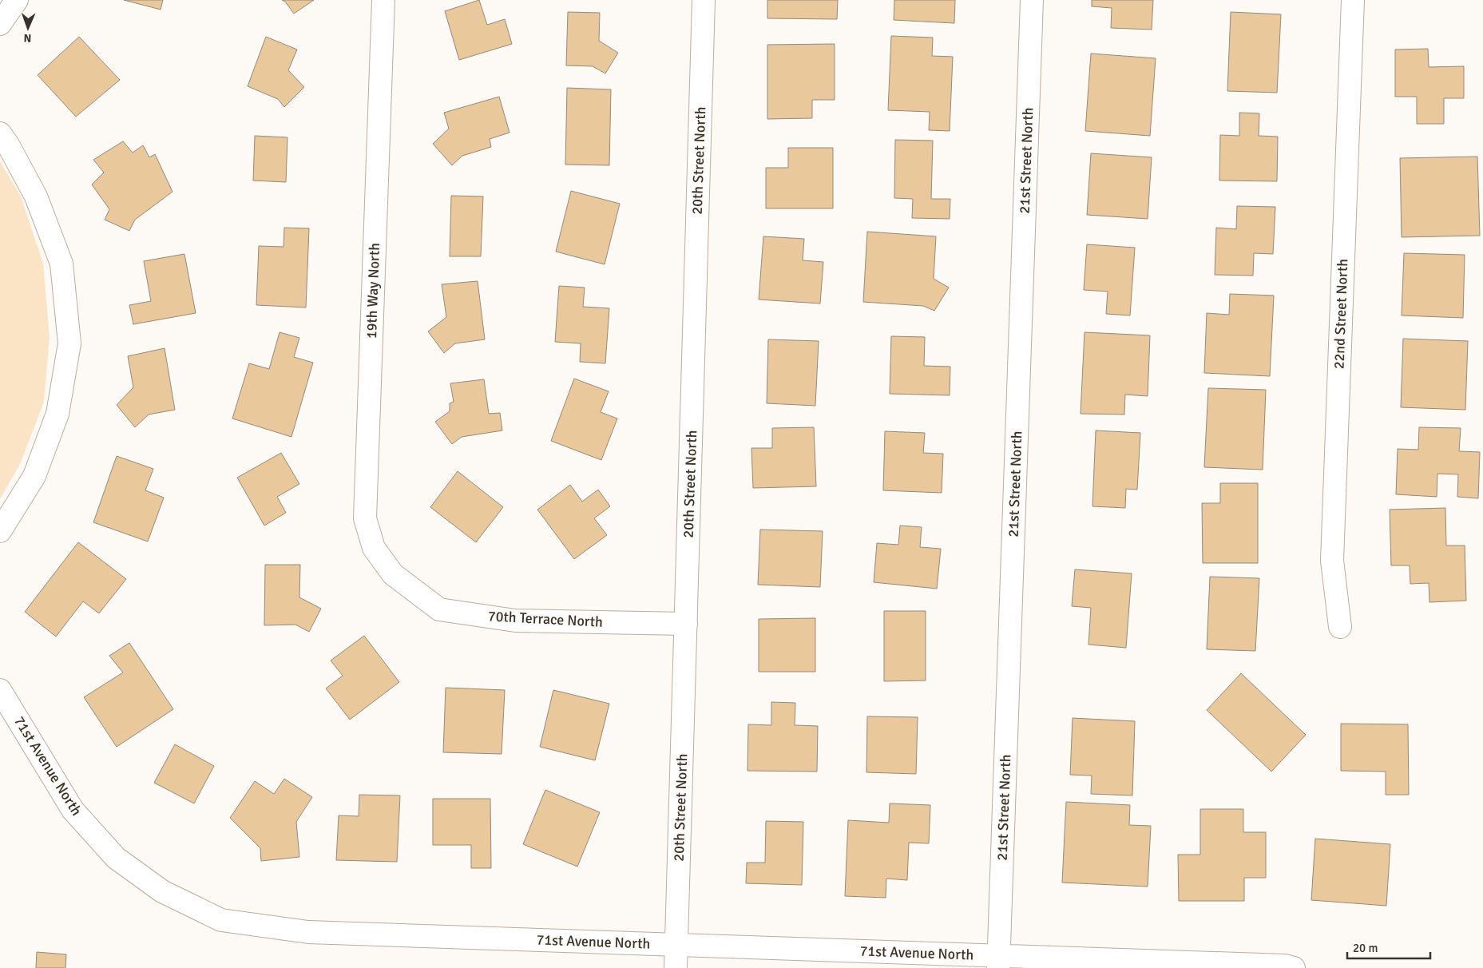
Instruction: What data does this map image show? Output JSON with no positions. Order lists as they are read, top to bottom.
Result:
{
  "streets": {
    "street": [
      "20th Street North",
      "21st Street North",
      "19th Way North",
      "22nd Street North",
      "70th Terrace North",
      "71st Avenue North"
    ]
  },
  "crossings": [
    ["20th Street North", "70th Terrace North"],
    ["20th Street North", "71st Avenue North"],
    ["21st Street North", "71st Avenue North"],
    ["19th Way North", "70th Terrace North"]
  ],
  "scale_bar": "20 m",
  "north": "bottom"
}
